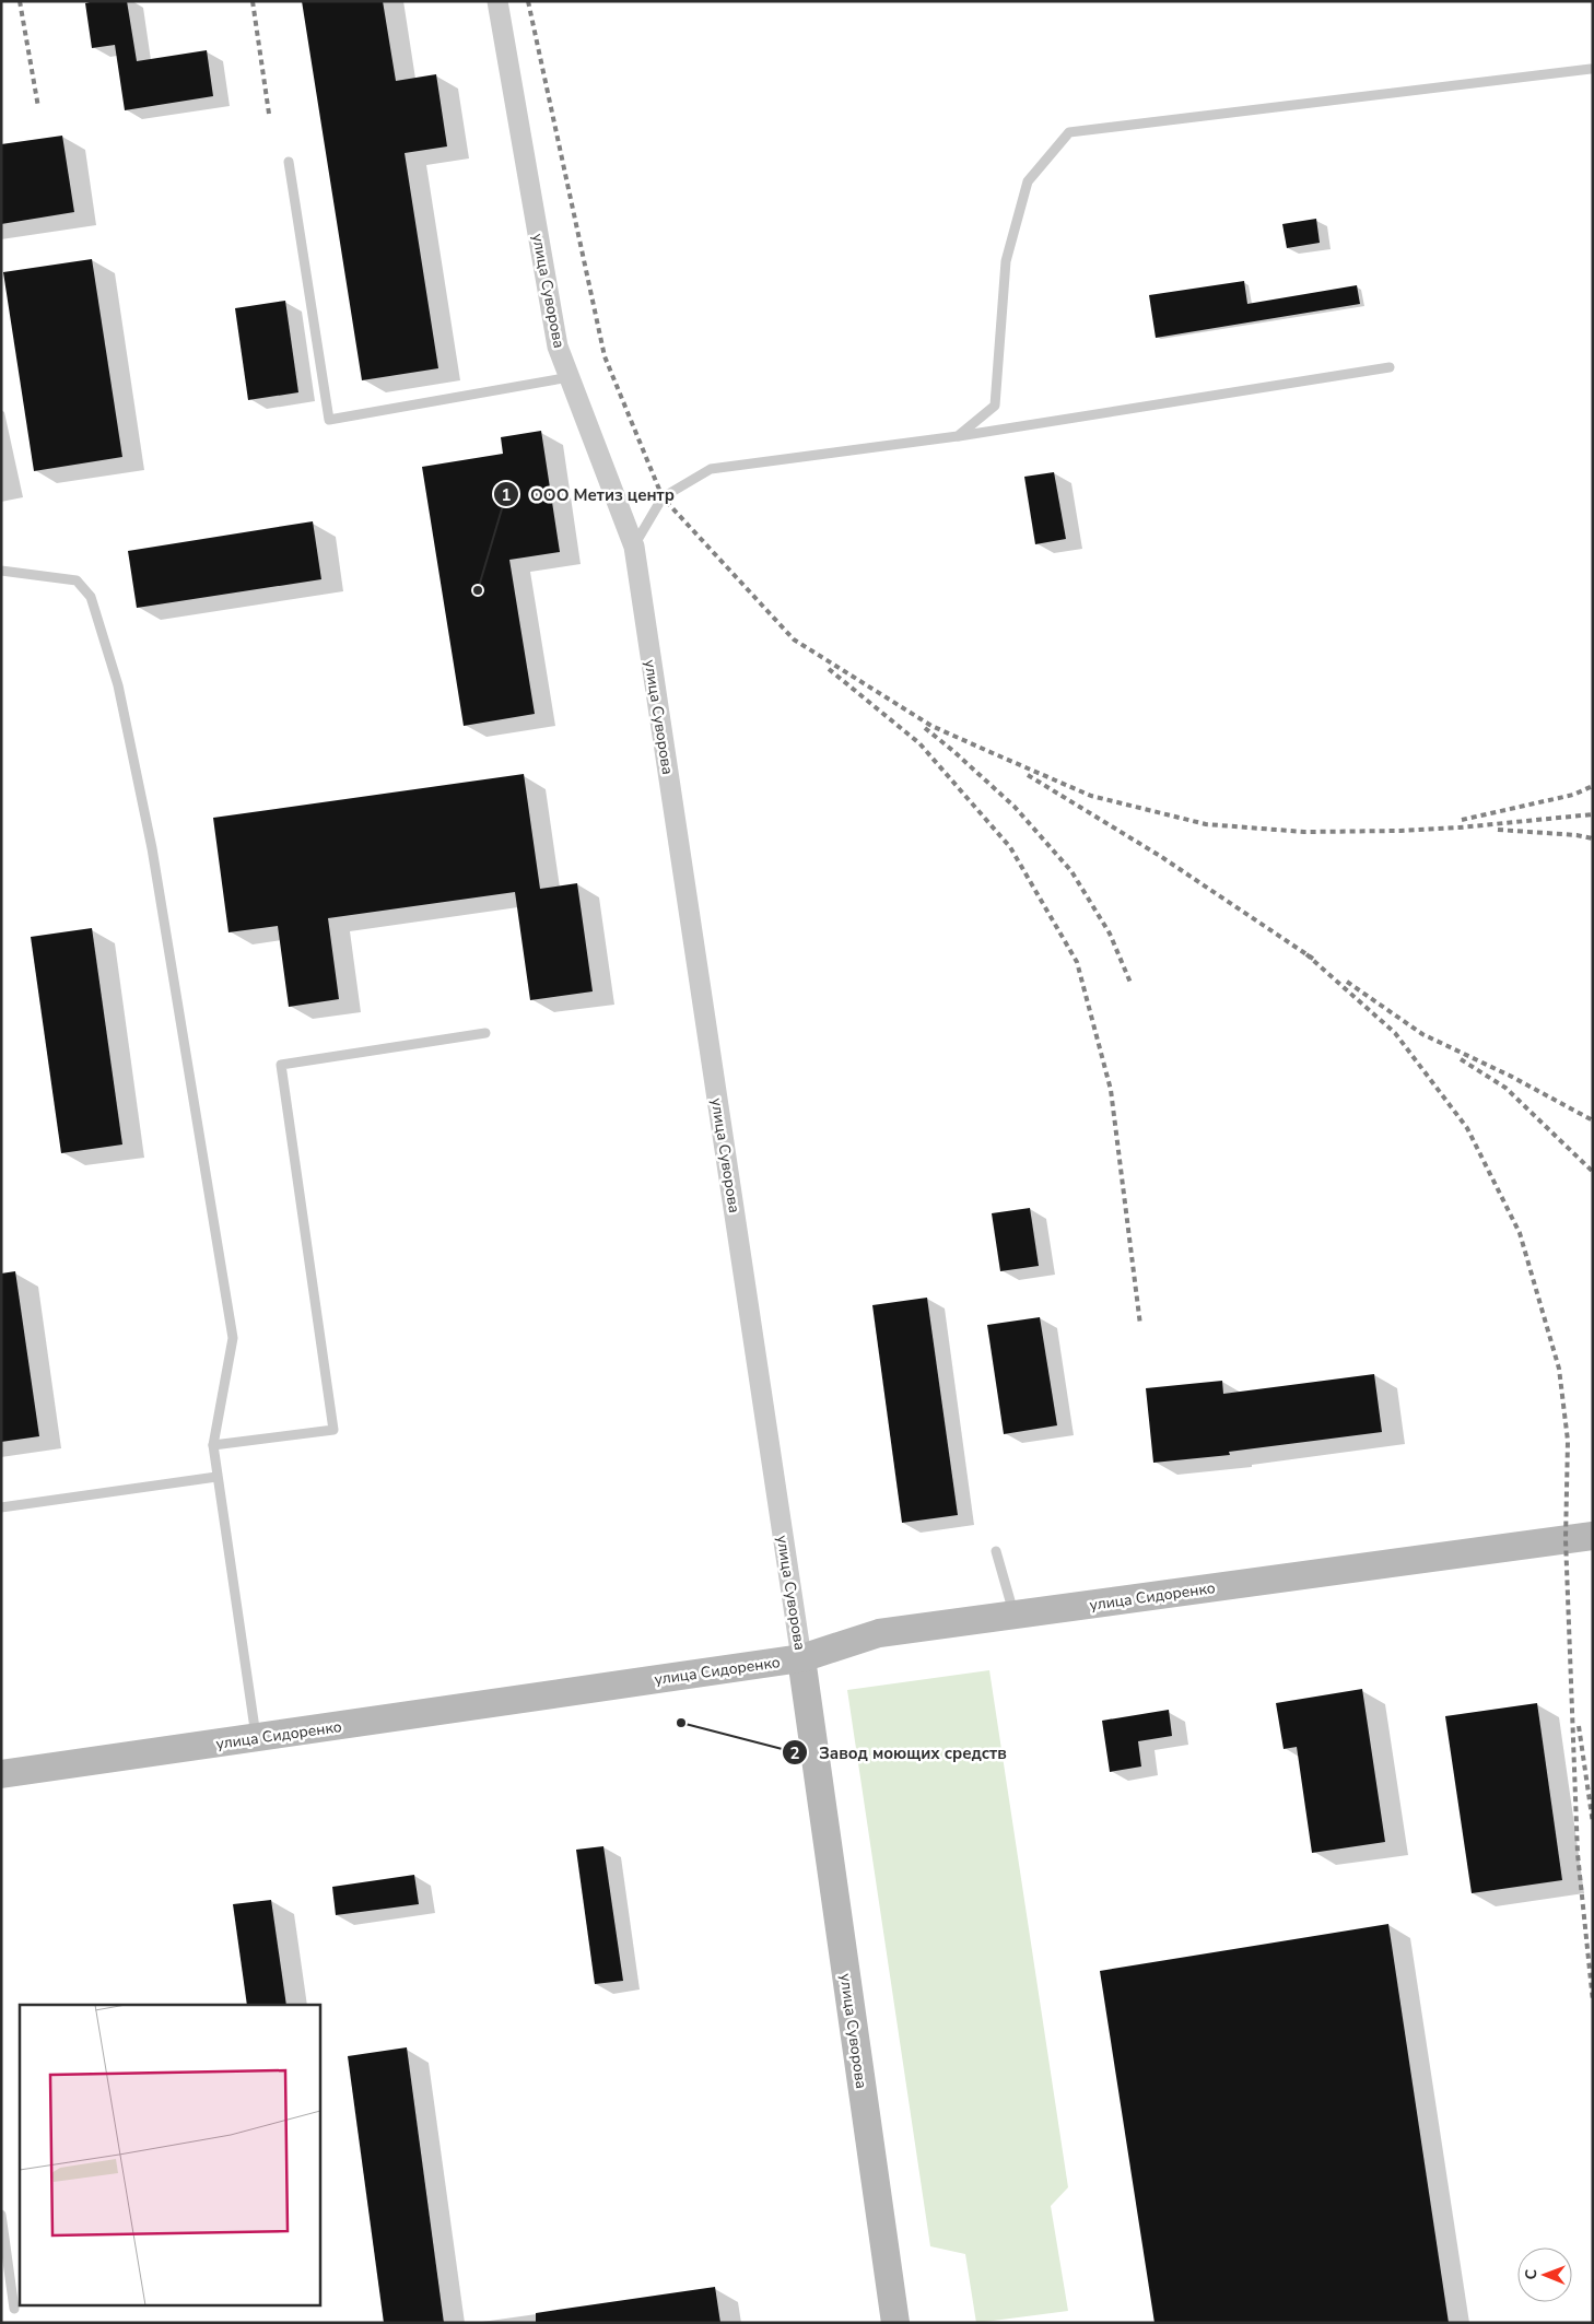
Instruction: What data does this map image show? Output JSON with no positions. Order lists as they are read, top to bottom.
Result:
{
  "streets": {
    "street": ["улица Суворова", "улица Сидоренко"]
  },
  "crossings": [
    ["улица Суворова", "улица Сидоренко"]
  ],
  "places": ["ООО Метиз центр", "Завод моющих средств"],
  "north": "left"
}
